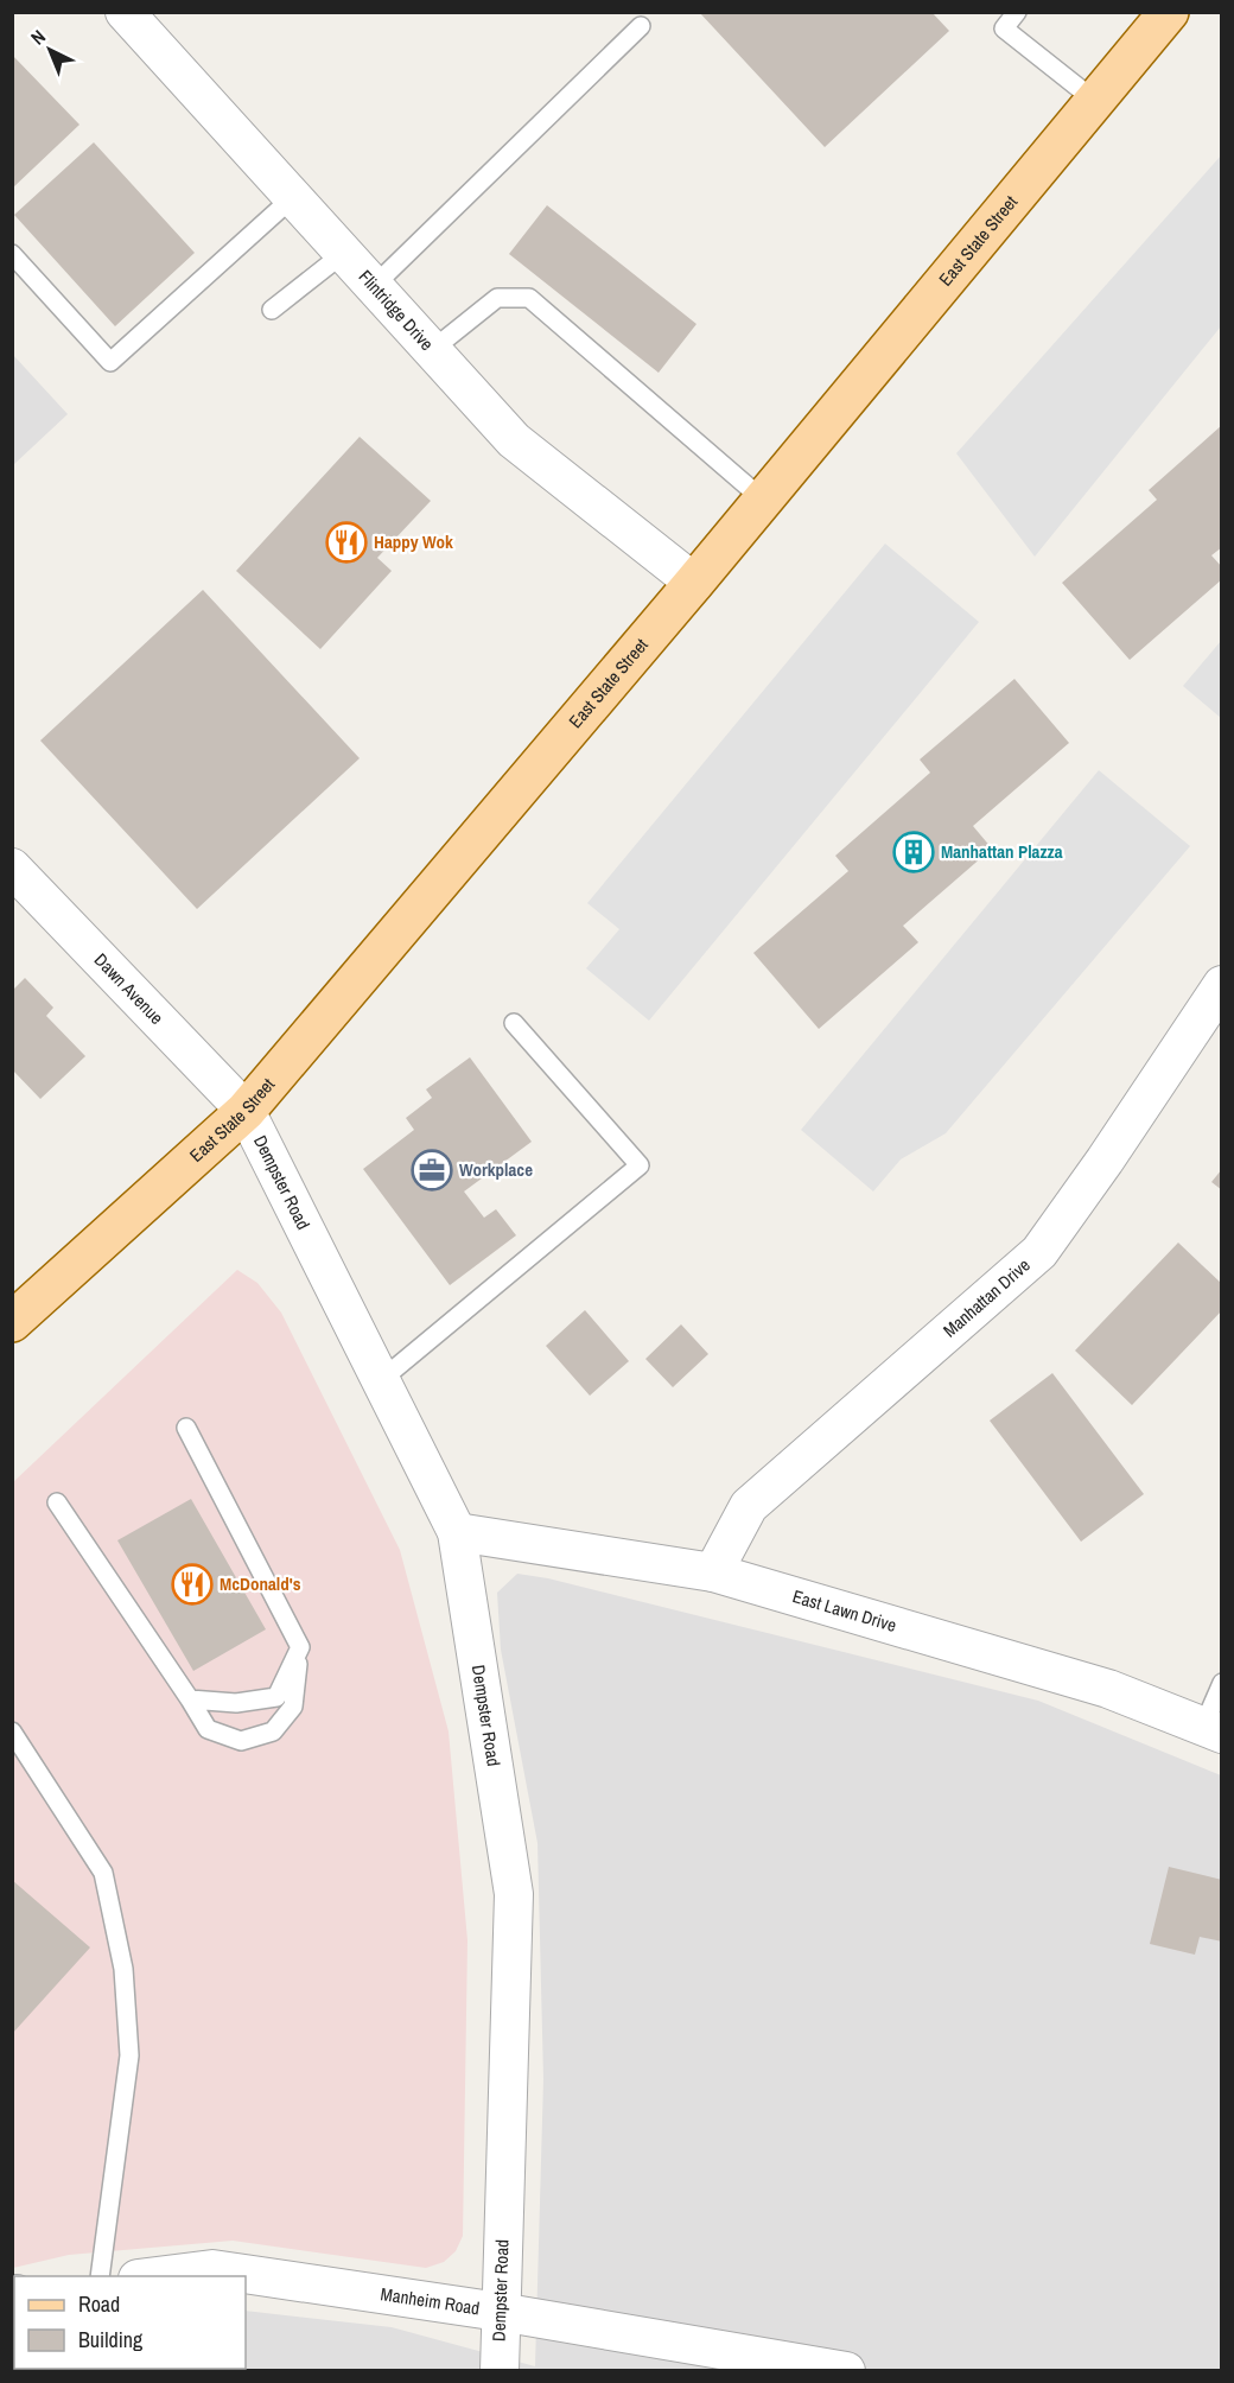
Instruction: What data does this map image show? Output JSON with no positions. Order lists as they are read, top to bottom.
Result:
{
  "streets": {
    "main road": ["East State Street"],
    "street": [
      "Flintridge Drive",
      "Dawn Avenue",
      "Dempster Road",
      "Manhattan Drive",
      "East Lawn Drive",
      "Manheim Road"
    ]
  },
  "crossings": [
    ["East State Street", "Flintridge Drive"],
    ["East State Street", "Dawn Avenue"],
    ["East State Street", "Dempster Road"],
    ["Dawn Avenue", "Dempster Road"],
    ["Dempster Road", "East Lawn Drive"],
    ["Dempster Road", "Manheim Road"],
    ["Manhattan Drive", "East Lawn Drive"]
  ],
  "places": {
    "restaurant": ["Happy Wok", "McDonald's"],
    "building": ["Manhattan Plazza"],
    "office": ["Workplace"]
  },
  "legend": ["Road", "Building"],
  "north": "top left"
}
